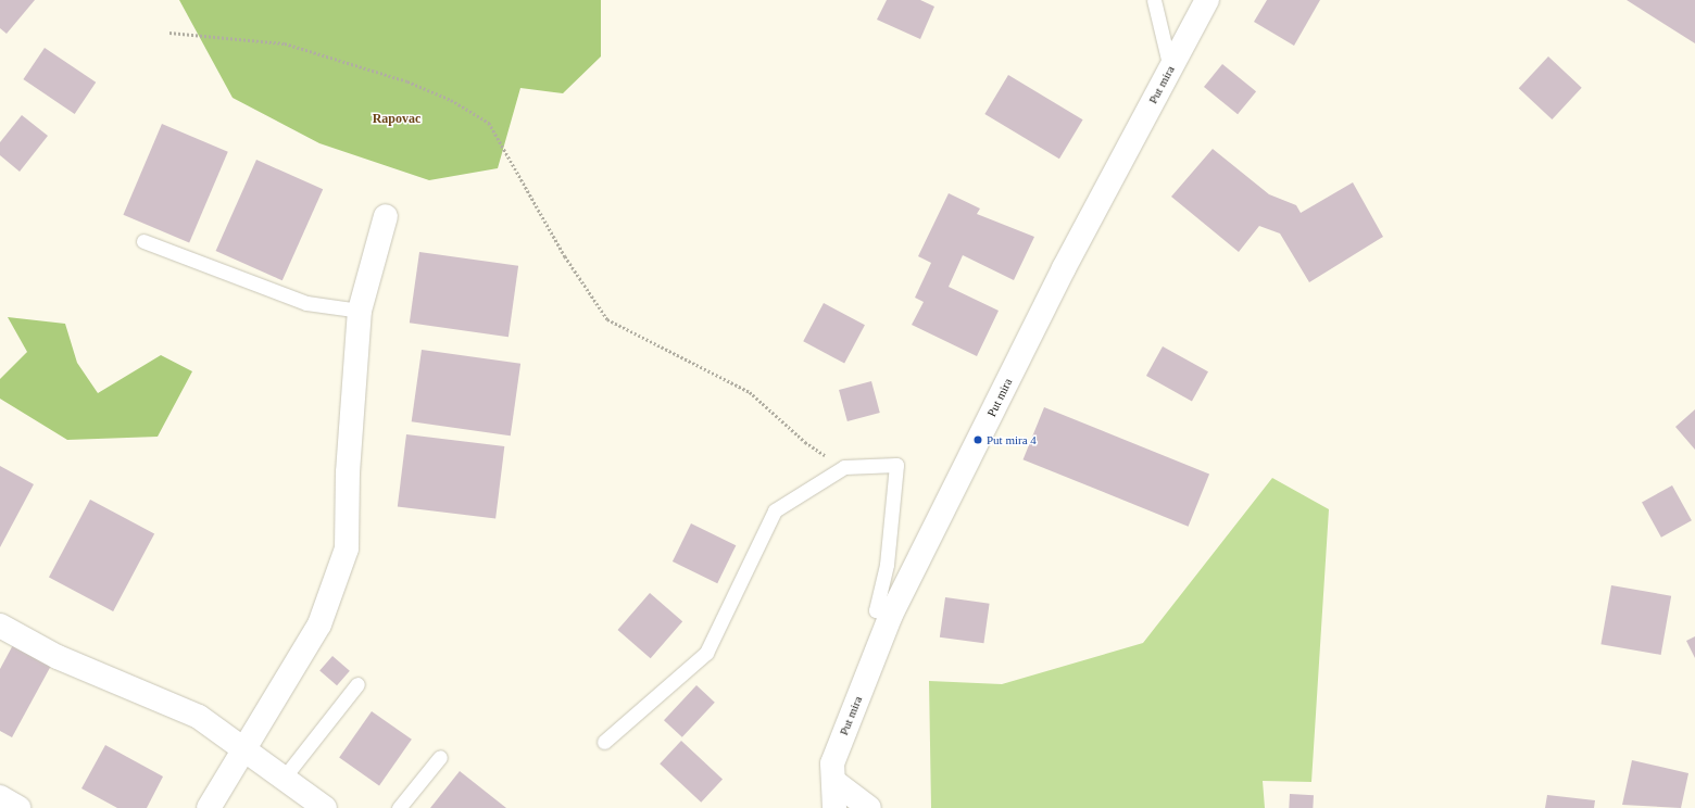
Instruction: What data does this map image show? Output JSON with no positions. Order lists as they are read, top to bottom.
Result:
{
  "streets": {
    "street": ["Put mira"]
  },
  "districts": ["Rapovac"],
  "places": ["Put mira 4"]
}
